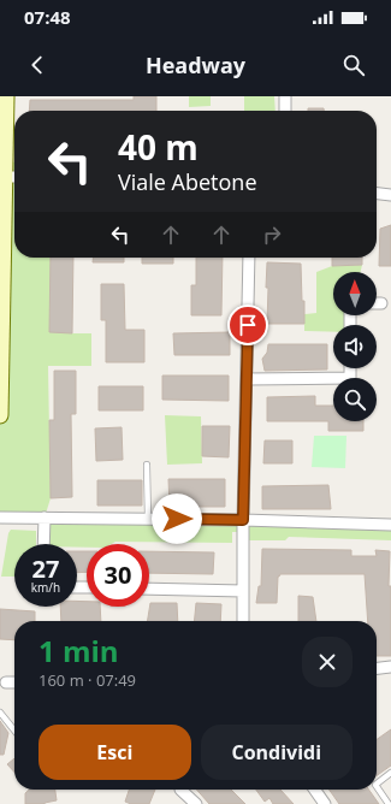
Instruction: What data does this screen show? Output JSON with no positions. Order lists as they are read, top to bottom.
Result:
{
  "north": "top",
  "page": {
    "status": "07:48",
    "header": "Headway",
    "turn": ["40 m", "Viale Abetone"],
    "speed": "27 km/h",
    "limit": "30",
    "heading": ["1 min", "160 m · 07:49"],
    "buttons": ["Esci", "Condividi"]
  }
}
